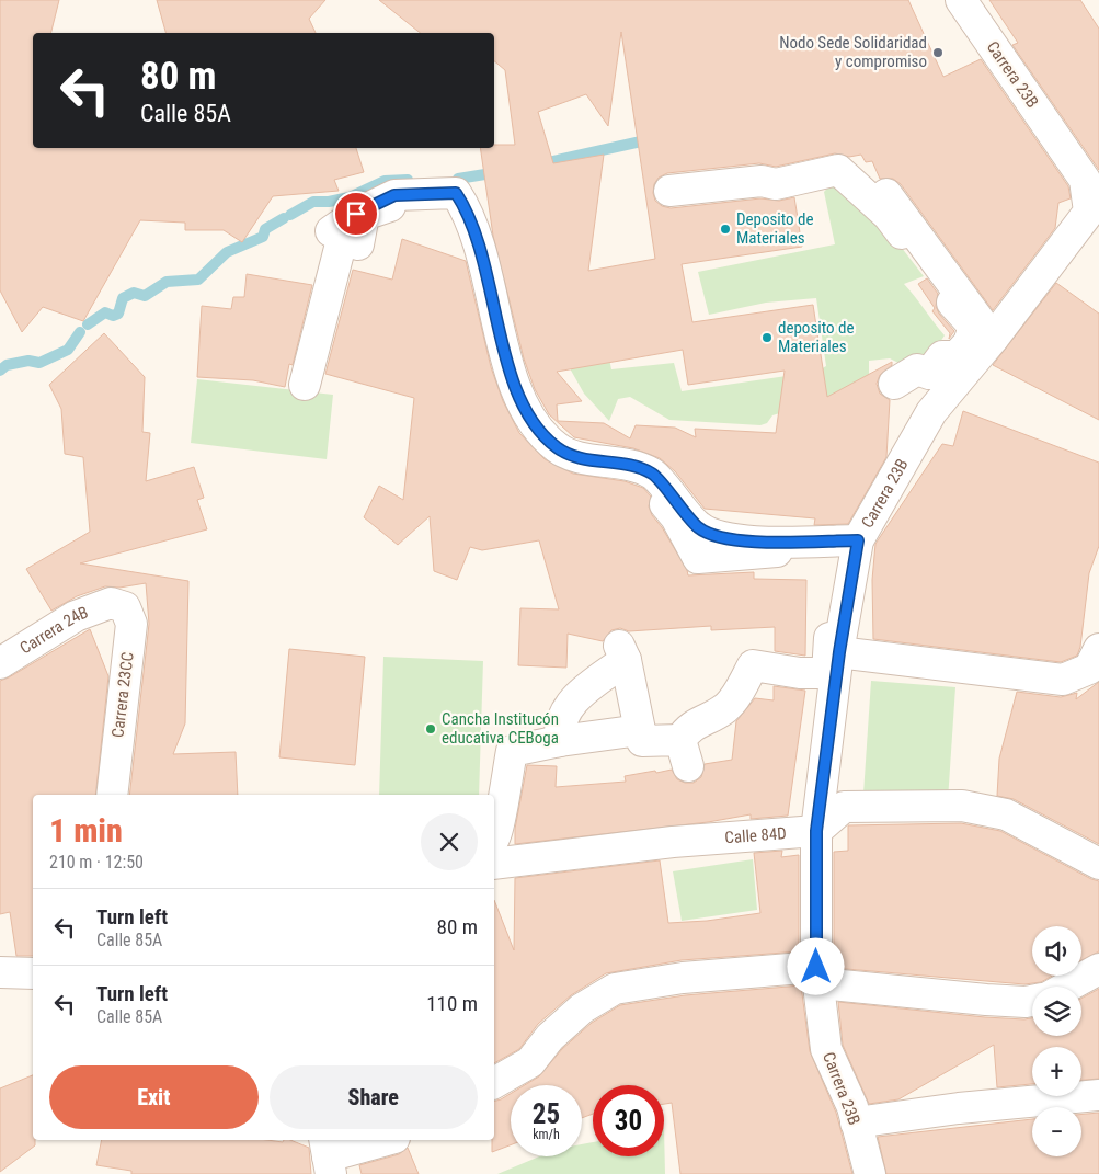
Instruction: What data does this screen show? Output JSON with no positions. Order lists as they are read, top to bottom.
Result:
{
  "streets": {
    "street": [
      "Carrera 23B",
      "Carrera 24B",
      "Carrera 23CC",
      "Calle 84D"
    ]
  },
  "crossings": [
    ["Carrera 23B", "Calle 84D"],
    ["Carrera 24B", "Carrera 23CC"]
  ],
  "places": [
    "Nodo Sede Solidaridad y compromiso",
    "Deposito de Materiales",
    "deposito de Materiales",
    "Cancha Institucón educativa CEBoga"
  ],
  "page": {
    "turn": ["80 m", "Calle 85A"],
    "heading": ["1 min", "210 m · 12:50"],
    "list": [
      {
        "name": "Turn left",
        "note": "Calle 85A",
        "value": "80 m"
      },
      {
        "name": "Turn left",
        "note": "Calle 85A",
        "value": "110 m"
      }
    ],
    "map_buttons": ["+", "−"],
    "buttons": ["Exit", "Share"],
    "speed": "25 km/h",
    "limit": "30"
  }
}
